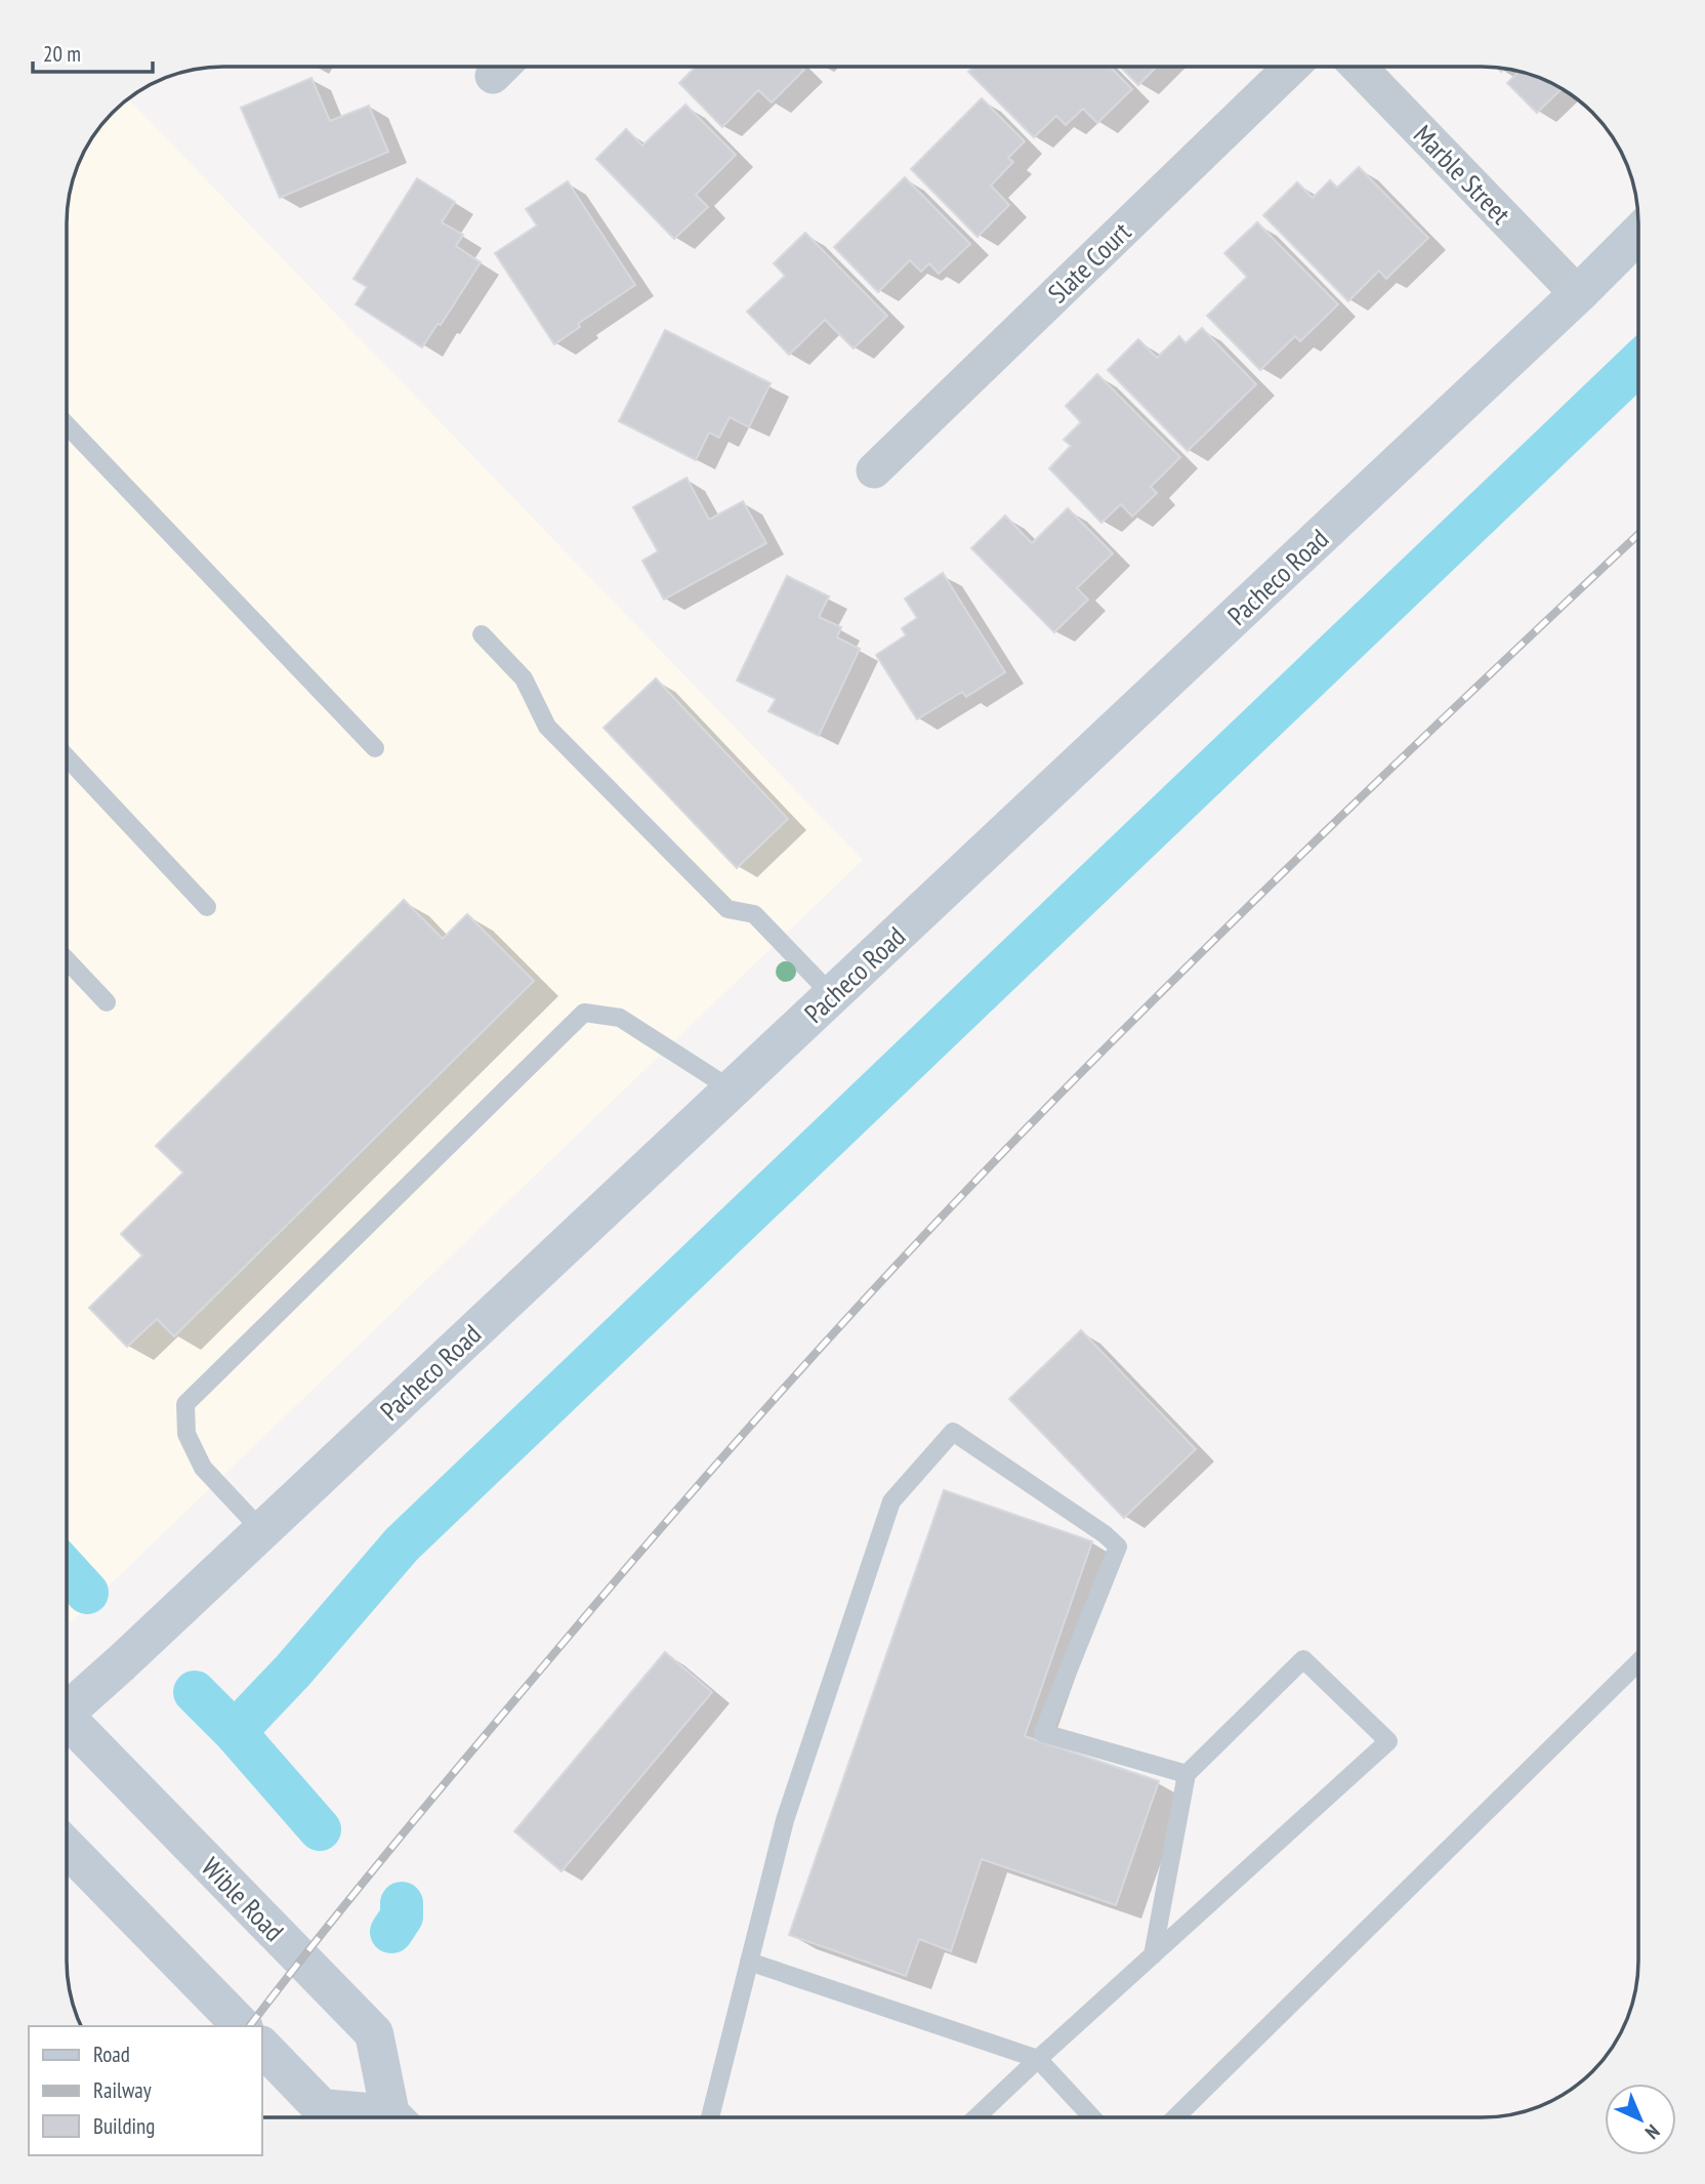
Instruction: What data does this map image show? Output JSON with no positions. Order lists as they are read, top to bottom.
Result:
{
  "streets": {
    "street": [
      "Marble Street",
      "Slate Court",
      "Pacheco Road",
      "Wible Road"
    ]
  },
  "crossings": [
    ["Marble Street", "Pacheco Road"]
  ],
  "legend": ["Road", "Railway", "Building"],
  "scale_bar": "20 m",
  "north": "bottom right"
}
